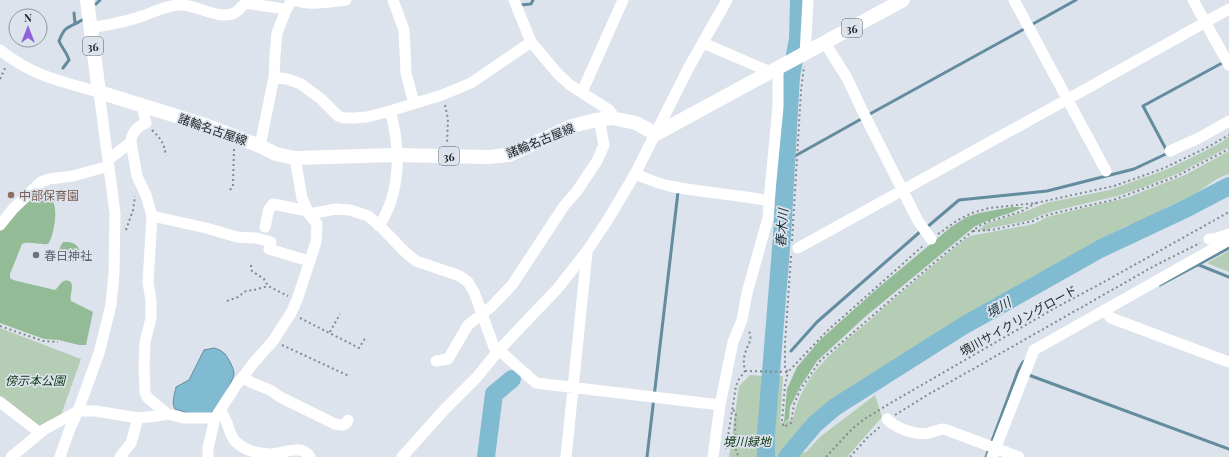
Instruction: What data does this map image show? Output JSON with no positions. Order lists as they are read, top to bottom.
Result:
{
  "streets": {
    "main road": ["36", "諸輪名古屋線"],
    "path": ["境川サイクリングロード"]
  },
  "crossings": [
    ["36", "諸輪名古屋線"]
  ],
  "water": ["春木川", "境川"],
  "parks": ["傍示本公園", "境川緑地"],
  "places": ["中部保育園", "春日神社"],
  "north": "top"
}
